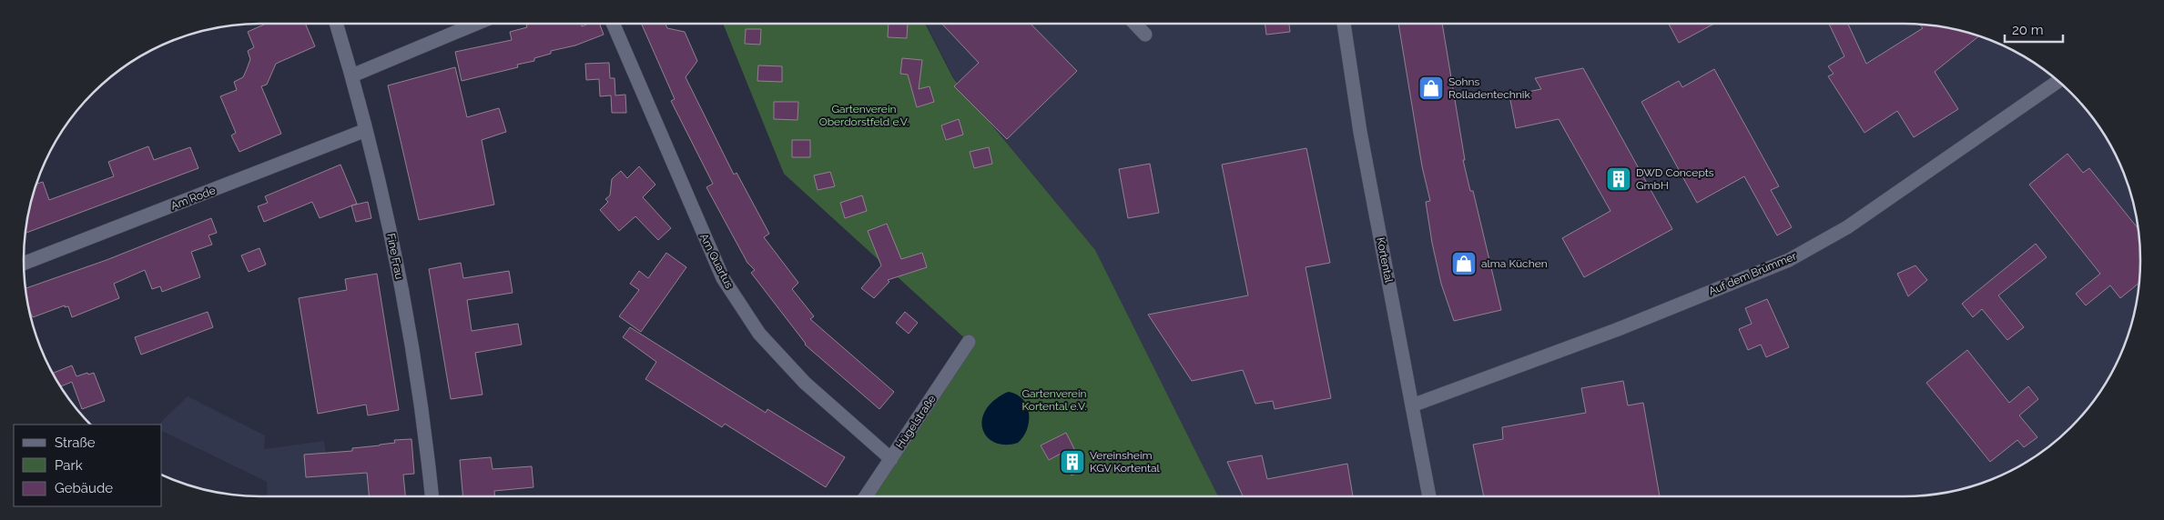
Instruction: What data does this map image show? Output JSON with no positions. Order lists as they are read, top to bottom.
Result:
{
  "streets": {
    "street": [
      "Am Rode",
      "Fine Frau",
      "Kortental",
      "Am Quartus",
      "Auf dem Brümmer",
      "Hügelstraße"
    ]
  },
  "crossings": [
    ["Am Rode", "Fine Frau"],
    ["Kortental", "Auf dem Brümmer"],
    ["Am Quartus", "Hügelstraße"]
  ],
  "parks": ["Gartenverein Oberdorstfeld e.V.", "Gartenverein Kortental e.V."],
  "places": {
    "shop": ["Sohns Rolladentechnik", "alma Küchen"],
    "building": ["DWD Concepts GmbH", "Vereinsheim KGV Kortental"]
  },
  "legend": ["Straße", "Park", "Gebäude"],
  "scale_bar": "20 m"
}
